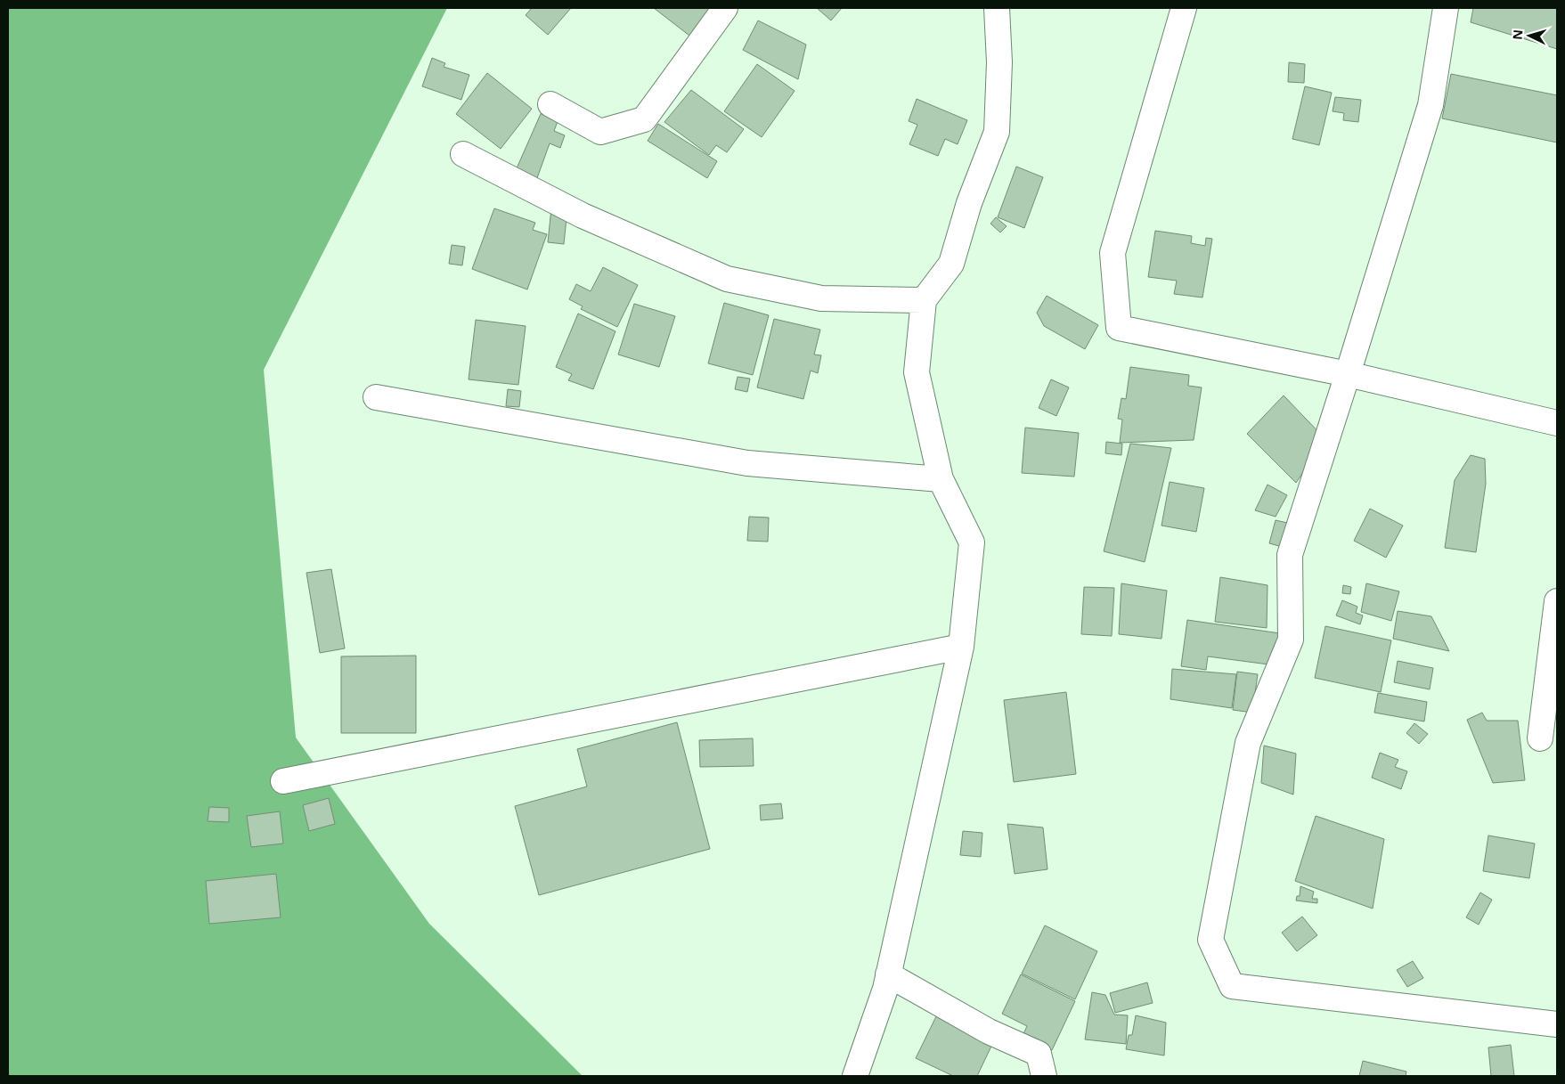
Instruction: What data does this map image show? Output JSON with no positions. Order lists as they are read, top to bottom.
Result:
{
  "north": "left"
}
